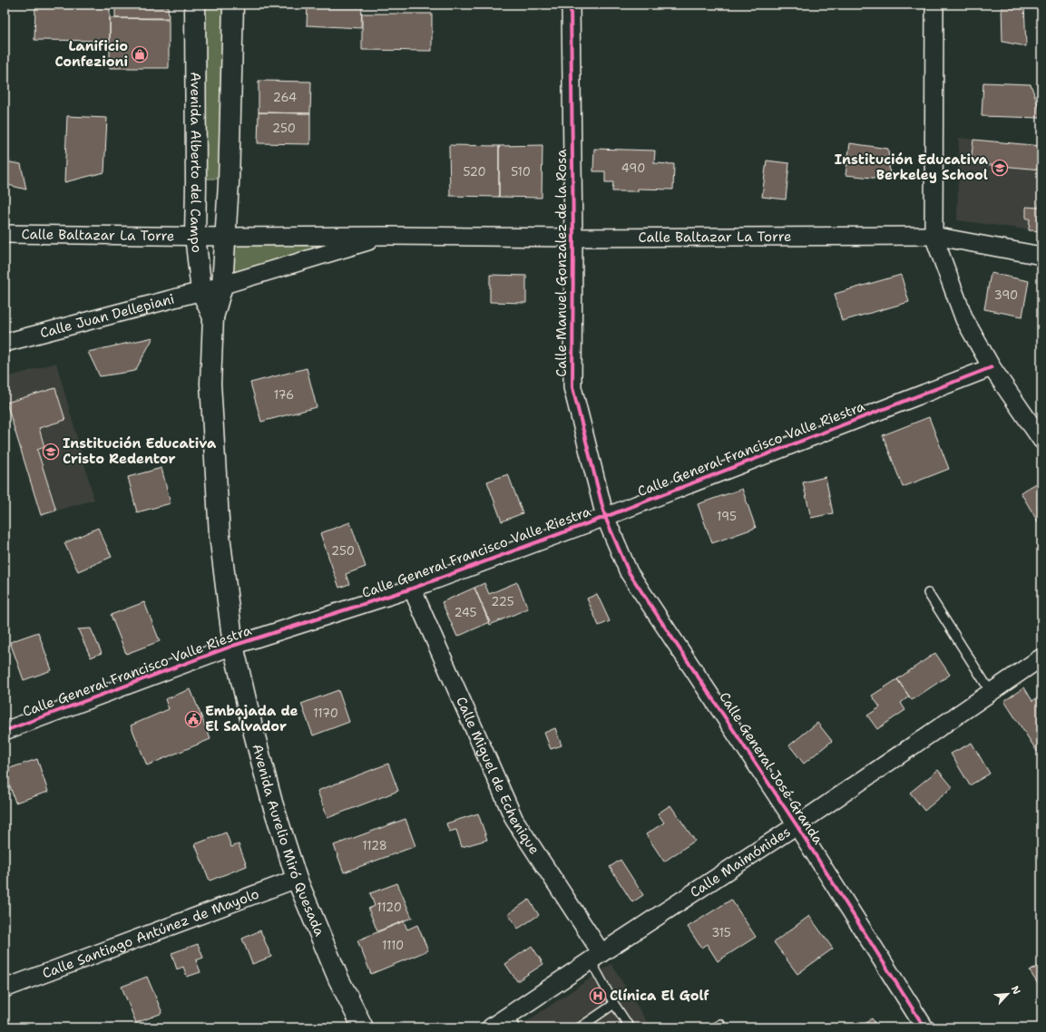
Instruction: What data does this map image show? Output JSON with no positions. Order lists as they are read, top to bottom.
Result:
{
  "streets": {
    "main road": ["Avenida Alberto del Campo", "Avenida Aurelio Miró Quesada"],
    "street": [
      "Calle Baltazar La Torre",
      "Calle Manuel Gonzalez de la Rosa",
      "Calle Juan Dellepiani",
      "Calle General Francisco Valle Riestra",
      "Calle General José Granda",
      "Calle Miguel de Echenique",
      "Calle Maimónides",
      "Calle Santiago Antúnez de Mayolo"
    ]
  },
  "crossings": [
    ["Avenida Alberto del Campo", "Calle Baltazar La Torre"],
    ["Avenida Alberto del Campo", "Calle Juan Dellepiani"],
    ["Avenida Alberto del Campo", "Calle General Francisco Valle Riestra"],
    ["Avenida Alberto del Campo", "Avenida Aurelio Miró Quesada"],
    ["Calle Baltazar La Torre", "Calle Manuel Gonzalez de la Rosa"],
    ["Calle Baltazar La Torre", "Calle Juan Dellepiani"],
    ["Calle Manuel Gonzalez de la Rosa", "Calle General Francisco Valle Riestra"],
    ["Calle Manuel Gonzalez de la Rosa", "Calle General José Granda"],
    ["Calle General Francisco Valle Riestra", "Calle General José Granda"],
    ["Calle General Francisco Valle Riestra", "Calle Miguel de Echenique"],
    ["Calle General Francisco Valle Riestra", "Avenida Aurelio Miró Quesada"],
    ["Calle General José Granda", "Calle Maimónides"],
    ["Calle Miguel de Echenique", "Calle Maimónides"],
    ["Avenida Aurelio Miró Quesada", "Calle Santiago Antúnez de Mayolo"]
  ],
  "places": {
    "shop": ["Lanificio Confezioni"],
    "school or university": ["Institución Educativa Berkeley School", "Institución Educativa Cristo Redentor"],
    "public building": ["Embajada de El Salvador"],
    "hospital": ["Clínica El Golf"]
  },
  "house_numbers": [
    "264",
    "250",
    "490",
    "520",
    "510",
    "390",
    "176",
    "195",
    "250",
    "225",
    "245",
    "1170",
    "1128",
    "1120",
    "315",
    "1110"
  ],
  "north": "top right"
}
